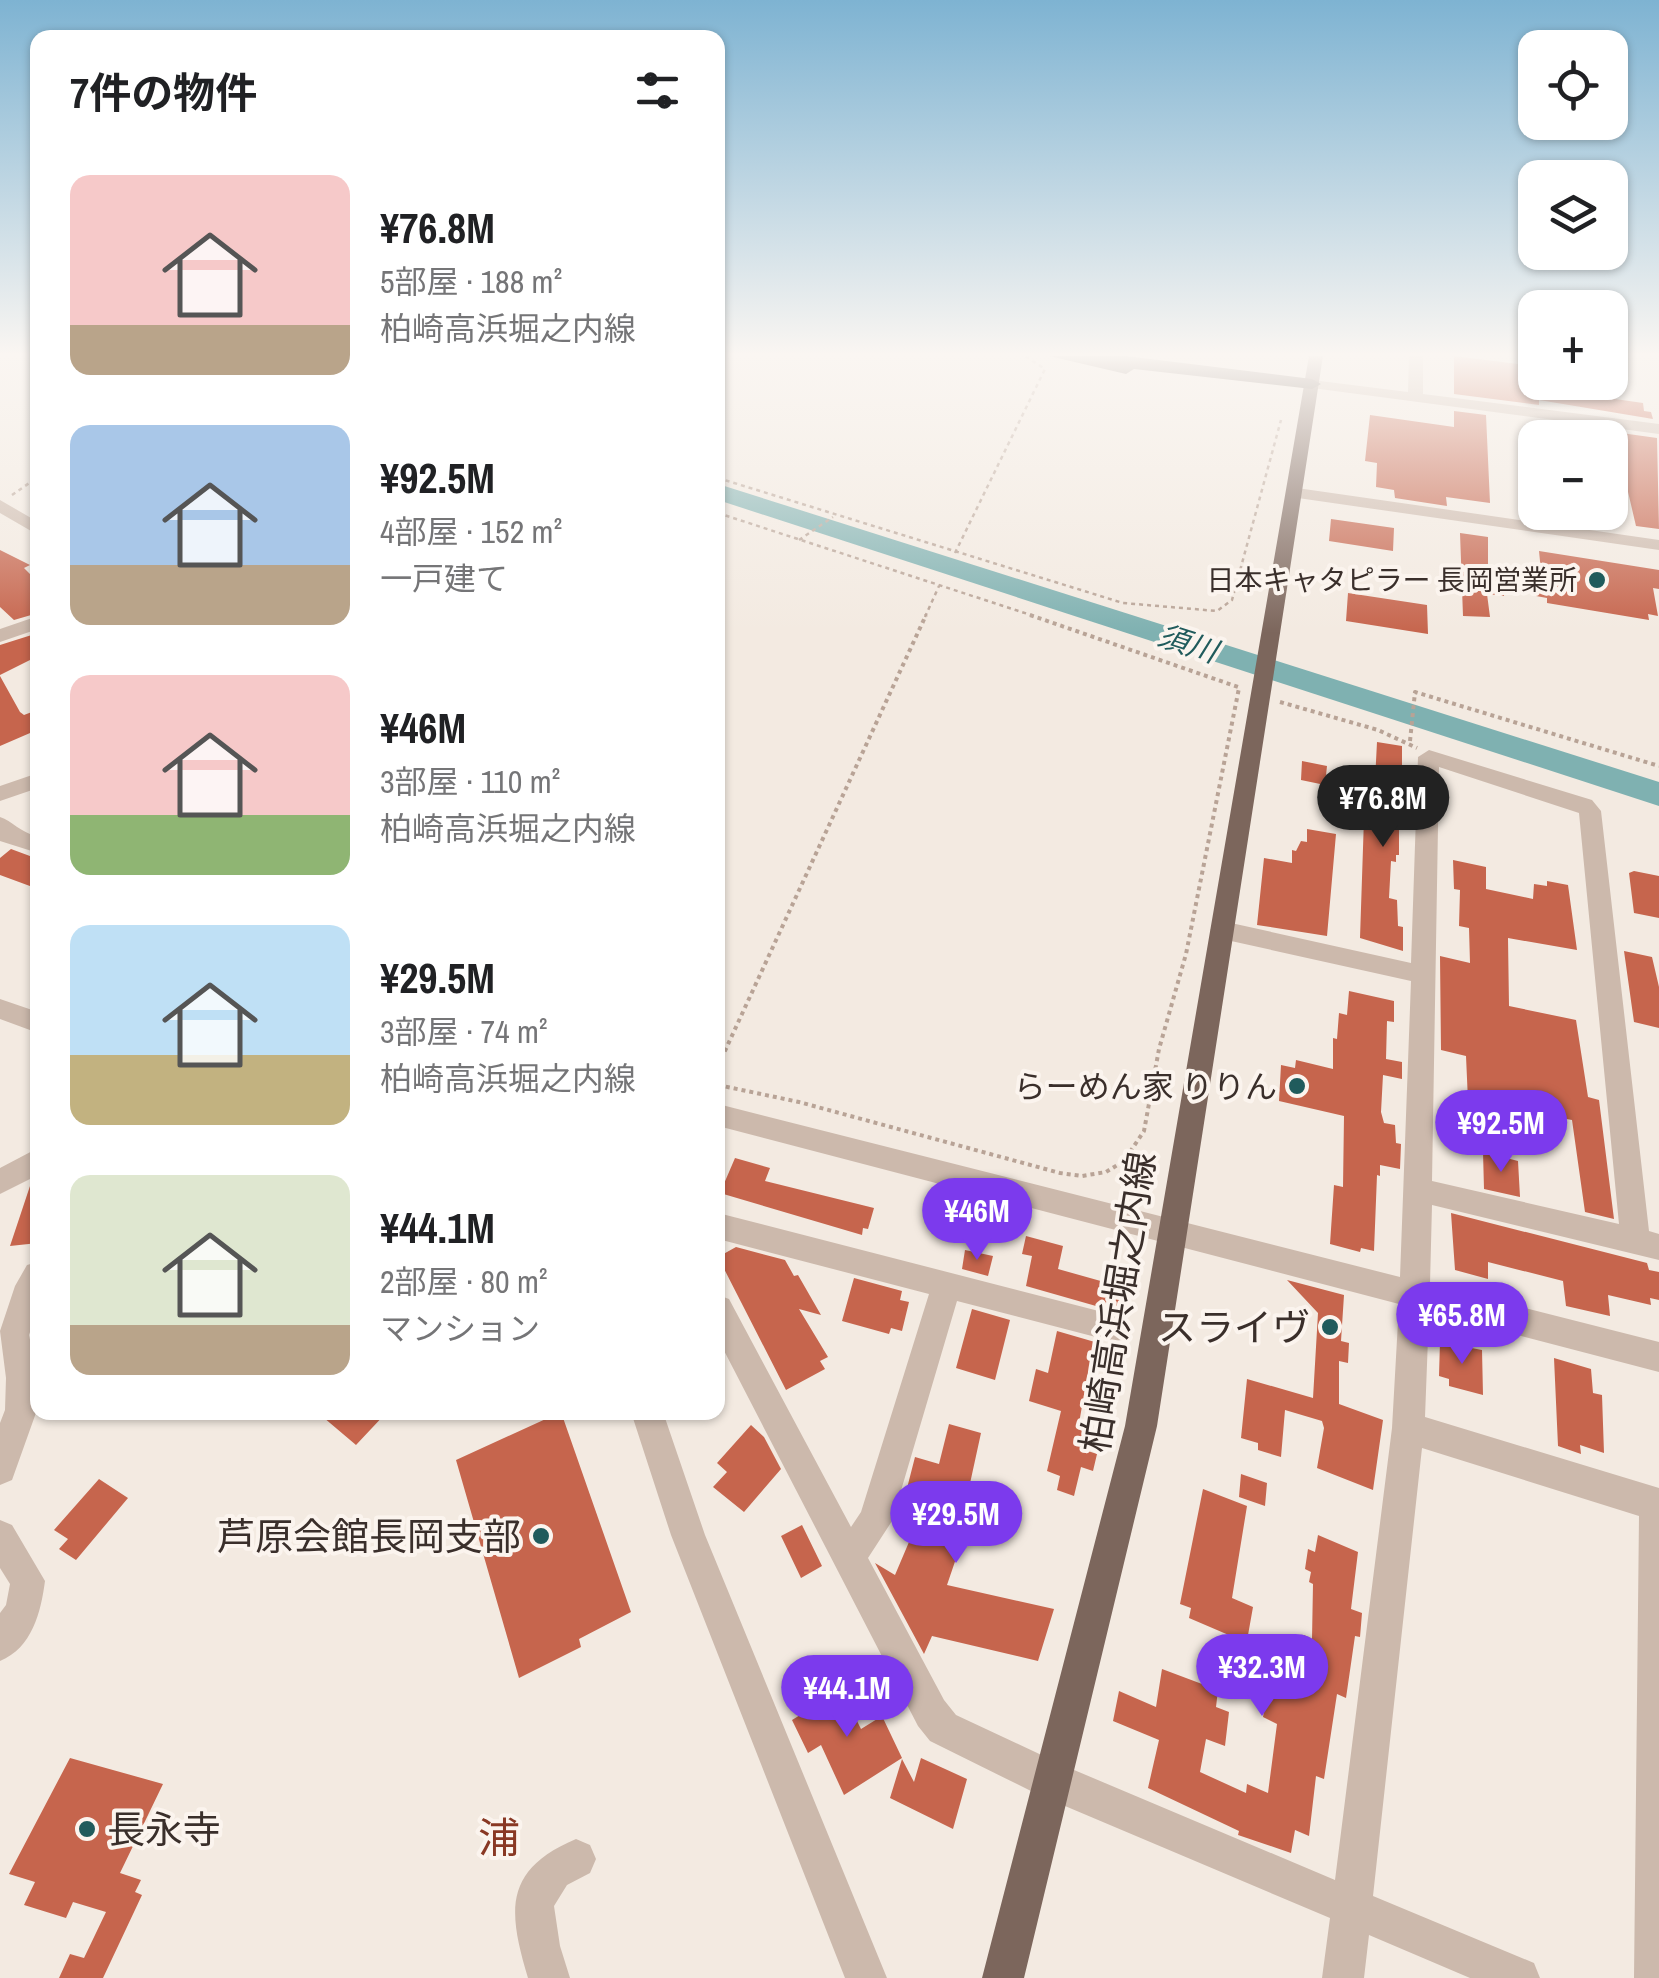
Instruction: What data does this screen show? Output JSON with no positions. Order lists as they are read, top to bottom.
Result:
{
  "streets": {
    "main road": ["柏崎高浜堀之内線"]
  },
  "districts": ["浦"],
  "water": ["須川"],
  "places": [
    "日本キャタピラー 長岡営業所",
    "らーめん家 りりん",
    "スライヴ",
    "芦原会館長岡支部",
    "長永寺"
  ],
  "page": {
    "map_buttons": ["+", "−"],
    "heading": "7件の物件",
    "list": [
      {
        "name": "¥76.8M",
        "note": "5部屋 · 188 m² · 柏崎高浜堀之内線"
      },
      {
        "name": "¥92.5M",
        "note": "4部屋 · 152 m² · 一戸建て"
      },
      {
        "name": "¥46M",
        "note": "3部屋 · 110 m² · 柏崎高浜堀之内線"
      },
      {
        "name": "¥29.5M",
        "note": "3部屋 · 74 m² · 柏崎高浜堀之内線"
      },
      {
        "name": "¥44.1M",
        "note": "2部屋 · 80 m² · マンション"
      }
    ],
    "price": [
      "¥76.8M",
      "¥92.5M",
      "¥46M",
      "¥65.8M",
      "¥29.5M",
      "¥32.3M",
      "¥44.1M"
    ]
  }
}
